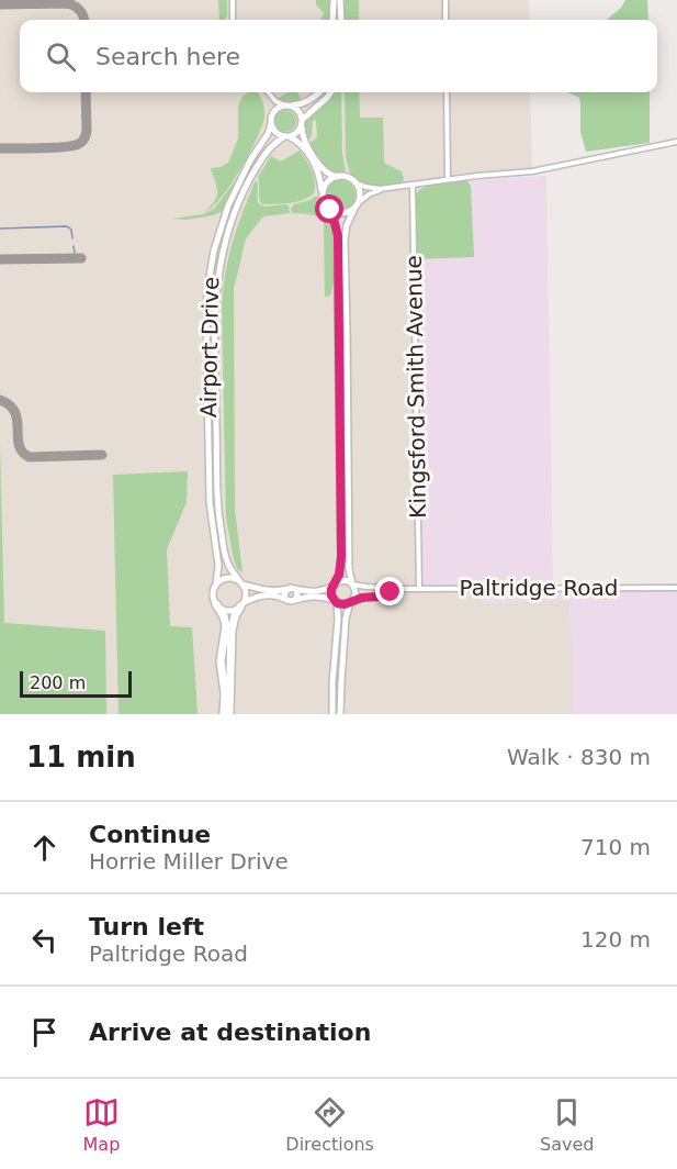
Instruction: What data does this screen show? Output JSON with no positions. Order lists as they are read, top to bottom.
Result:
{
  "streets": {
    "main road": ["Airport Drive"],
    "street": ["Kingsford Smith Avenue", "Paltridge Road"]
  },
  "crossings": [
    ["Kingsford Smith Avenue", "Paltridge Road"]
  ],
  "scale_bar": "200 m",
  "page": {
    "search": "Search here",
    "scale": "200 m",
    "heading": ["11 min", "Walk · 830 m"],
    "list": [
      ["Continue", "Horrie Miller Drive", "710 m"],
      ["Turn left", "Paltridge Road", "120 m"],
      "Arrive at destination"
    ],
    "nav": ["Map", "Directions", "Saved"]
  }
}
